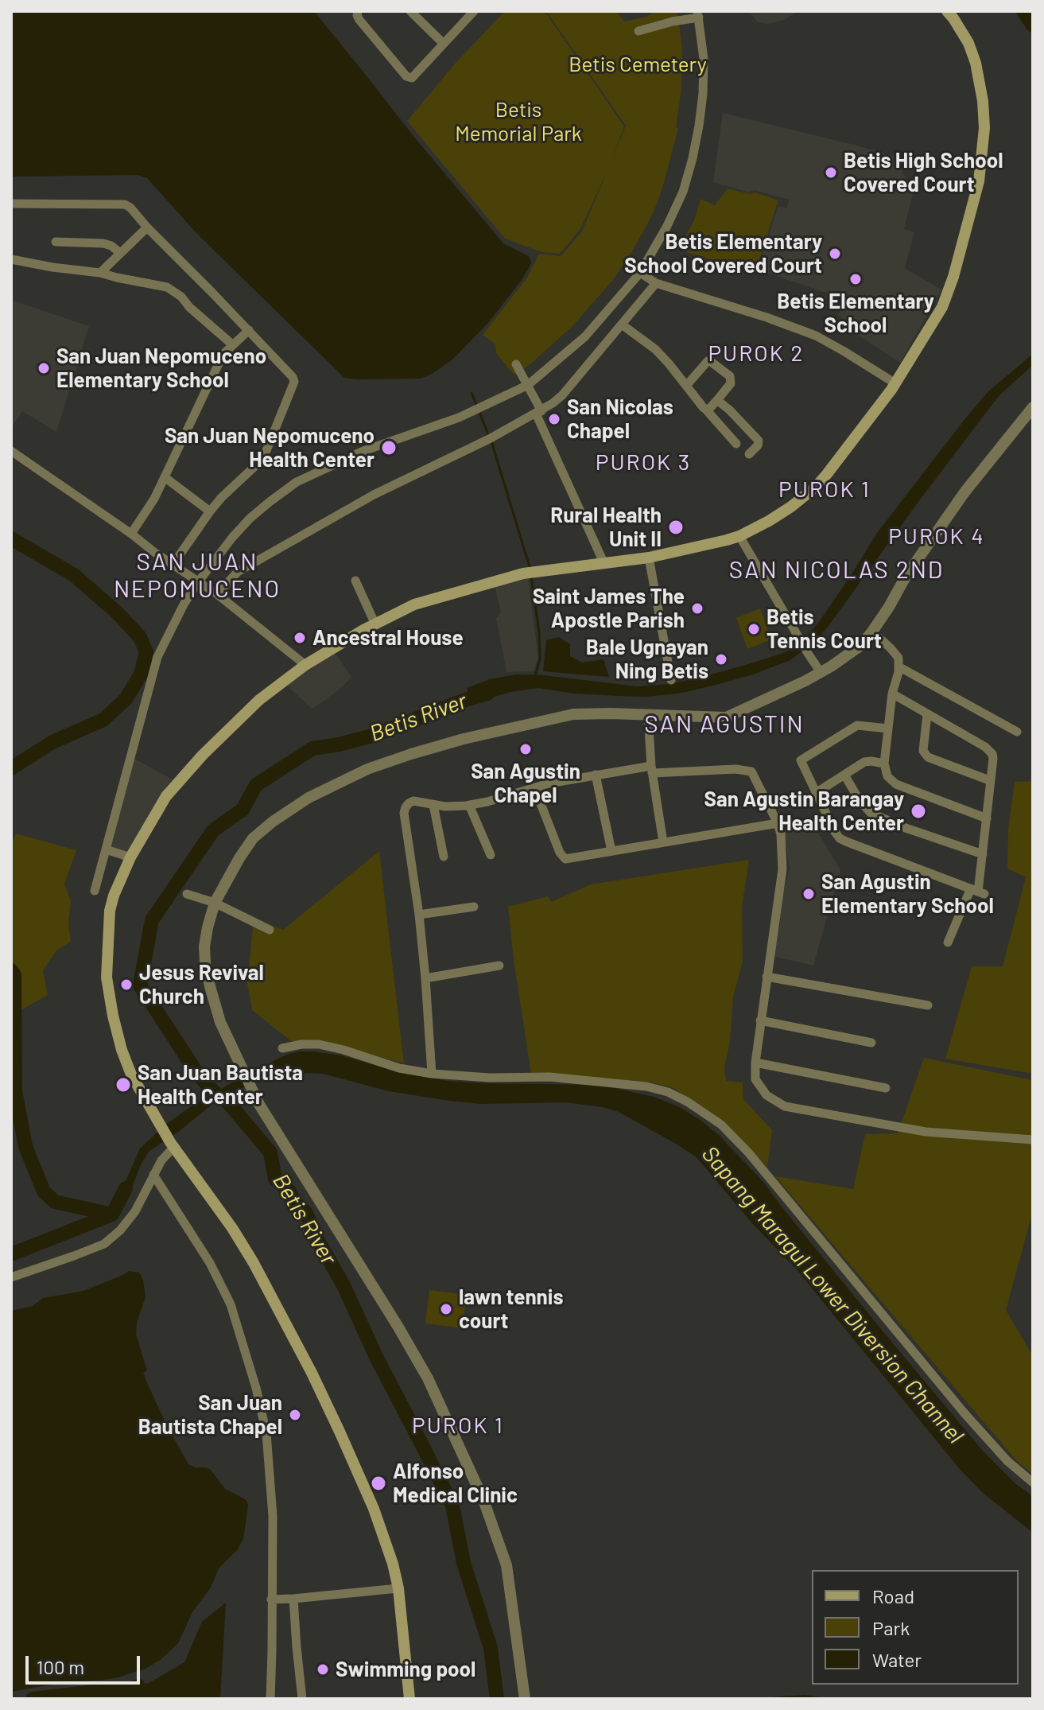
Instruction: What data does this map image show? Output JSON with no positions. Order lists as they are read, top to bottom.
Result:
{
  "districts": [
    "PUROK 2",
    "PUROK 3",
    "PUROK 1",
    "PUROK 4",
    "SAN JUAN NEPOMUCENO",
    "SAN NICOLAS 2ND",
    "SAN AGUSTIN",
    "PUROK 1"
  ],
  "water": ["Betis River", "Sapang Maragul Lower Diversion Channel"],
  "parks": ["Betis Cemetery", "Betis Memorial Park"],
  "places": [
    "Betis High School Covered Court",
    "Betis Elementary School Covered Court",
    "Betis Elementary School",
    "San Juan Nepomuceno Elementary School",
    "San Nicolas Chapel",
    "San Juan Nepomuceno Health Center",
    "Rural Health Unit II",
    "Saint James The Apostle Parish",
    "Betis Tennis Court",
    "Ancestral House",
    "Bale Ugnayan Ning Betis",
    "San Agustin Chapel",
    "San Agustin Barangay Health Center",
    "San Agustin Elementary School",
    "Jesus Revival Church",
    "San Juan Bautista Health Center",
    "lawn tennis court",
    "San Juan Bautista Chapel",
    "Alfonso Medical Clinic",
    "Swimming pool"
  ],
  "legend": ["Road", "Park", "Water"],
  "scale_bar": "100 m"
}
